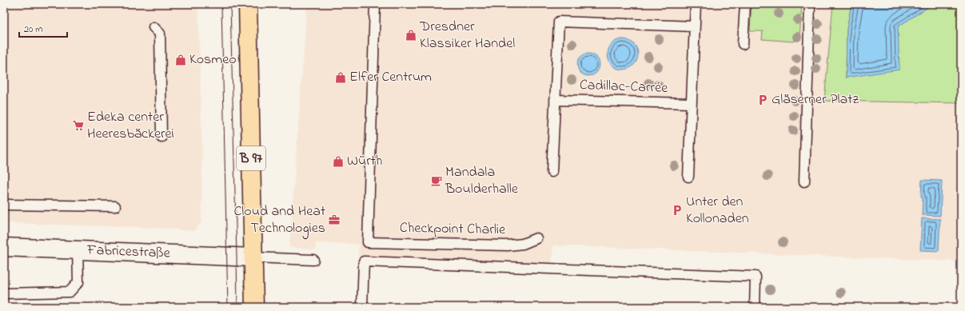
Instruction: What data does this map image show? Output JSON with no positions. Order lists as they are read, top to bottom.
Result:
{
  "streets": {
    "main road": ["B 97"],
    "street": ["Fabricestraße"],
    "lane": ["Cadillac-Carrée", "Checkpoint Charlie"]
  },
  "crossings": [
    ["B 97", "Fabricestraße"]
  ],
  "places": {
    "shop": [
      "Dresdner Klassiker Handel",
      "Kosmeo",
      "Elfer Centrum",
      "Würth"
    ],
    "parking": ["Gläserner Platz", "Unter den Kollonaden"],
    "supermarket": ["Edeka center Heeresbäckerei"],
    "cafe": ["Mandala Boulderhalle"],
    "office": ["Cloud and Heat Technologies"]
  },
  "scale_bar": "20 m"
}
